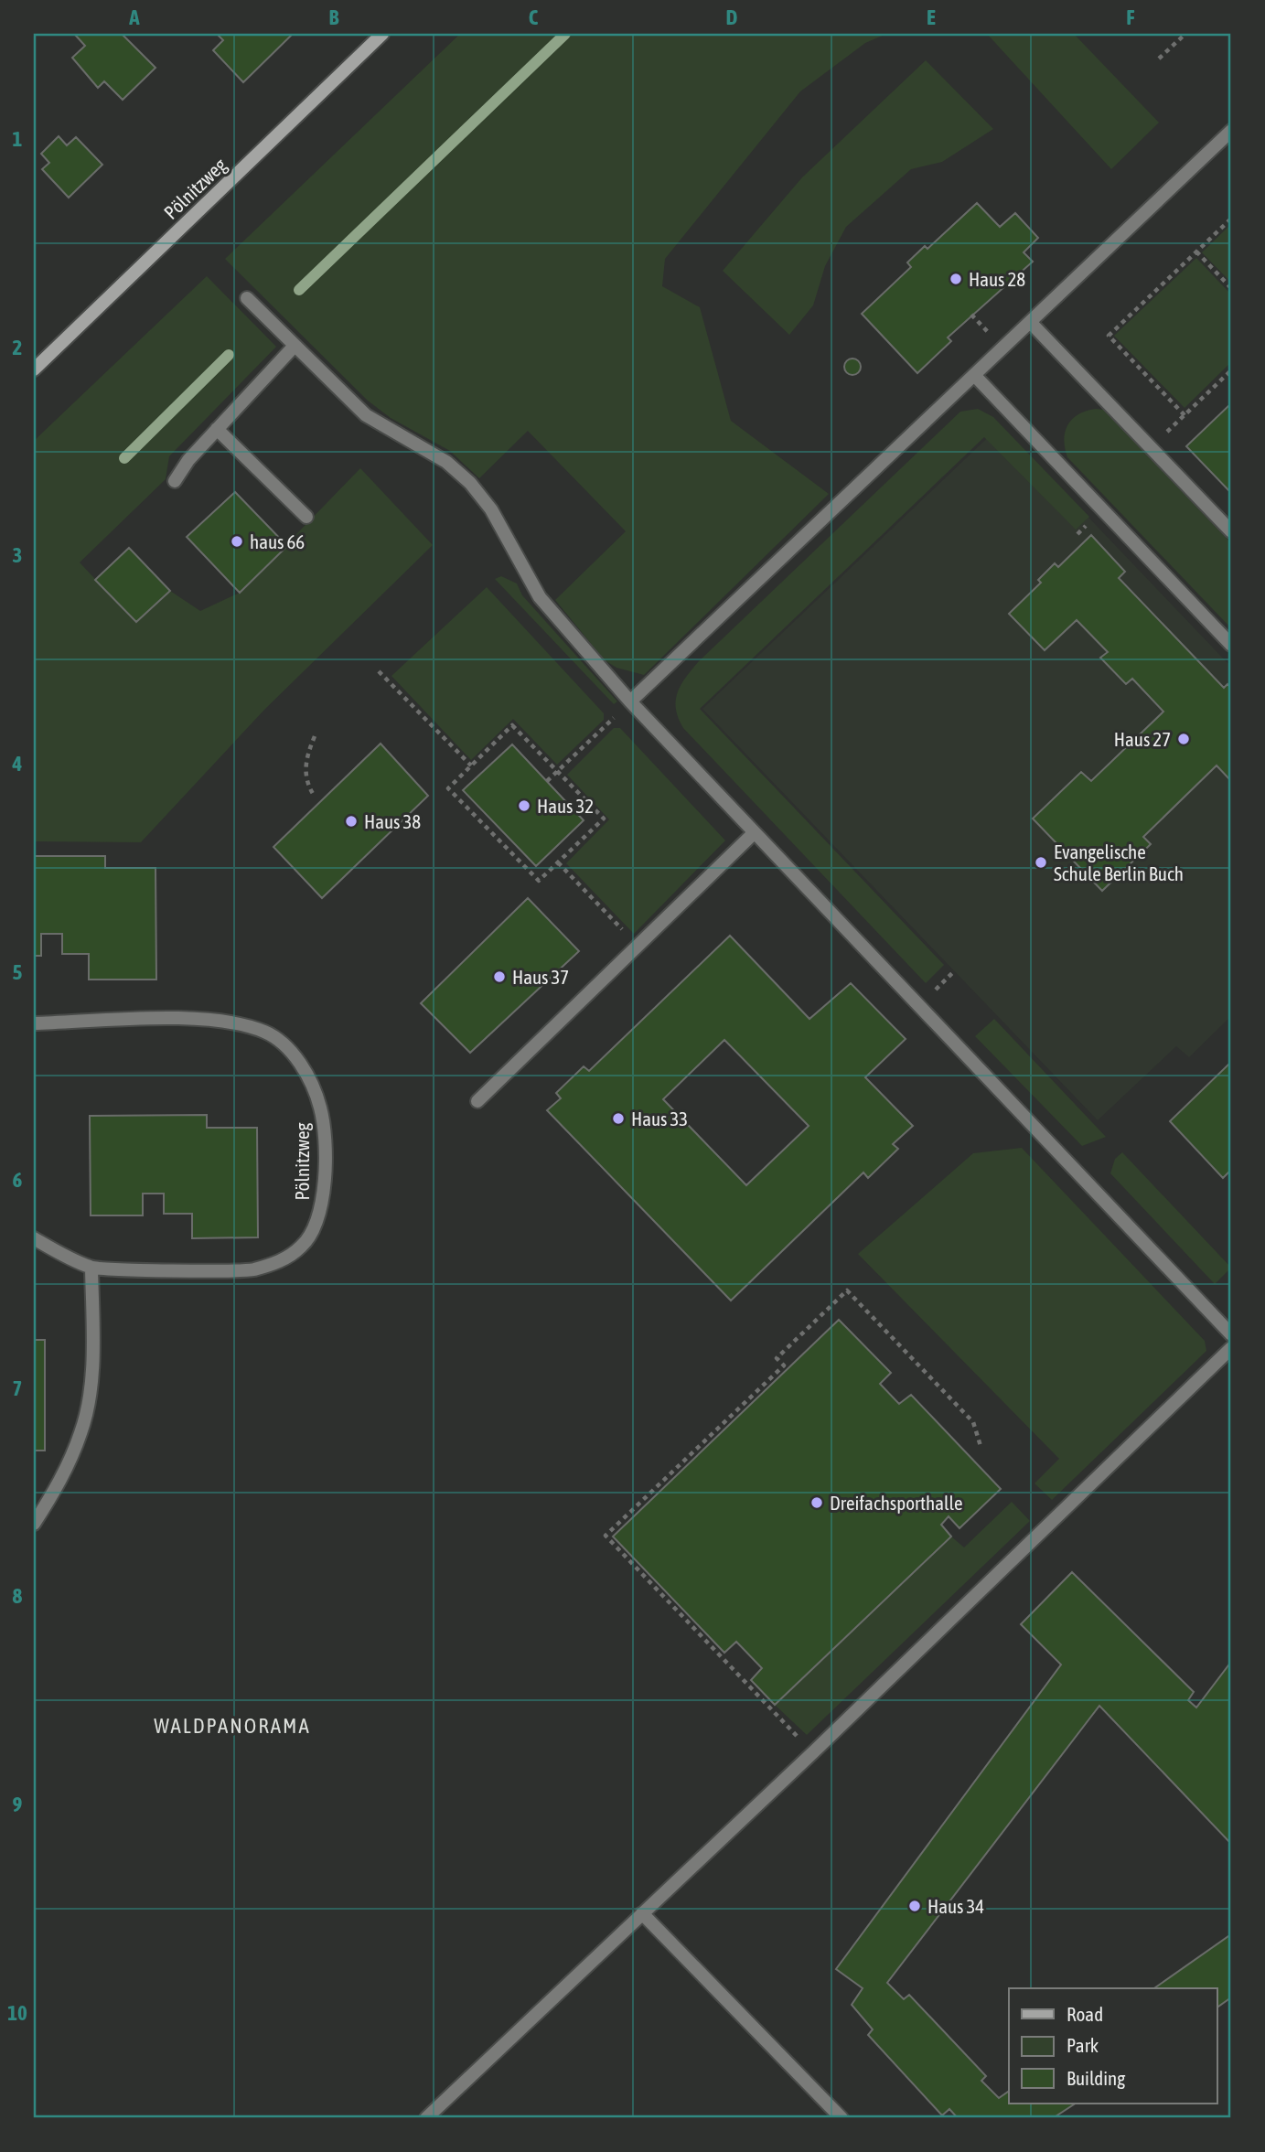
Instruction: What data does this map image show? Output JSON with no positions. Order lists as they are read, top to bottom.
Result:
{
  "streets": {
    "street": ["Pölnitzweg"]
  },
  "districts": ["WALDPANORAMA"],
  "places": [
    "Haus 28",
    "haus 66",
    "Haus 27",
    "Haus 32",
    "Haus 38",
    "Evangelische Schule Berlin Buch",
    "Haus 37",
    "Haus 33",
    "Dreifachsporthalle",
    "Haus 34"
  ],
  "legend": ["Road", "Park", "Building"],
  "grid": {
    "columns": [
      "A",
      "B",
      "C",
      "D",
      "E",
      "F"
    ],
    "rows": [
      "1",
      "2",
      "3",
      "4",
      "5",
      "6",
      "7",
      "8",
      "9",
      "10"
    ]
  }
}
